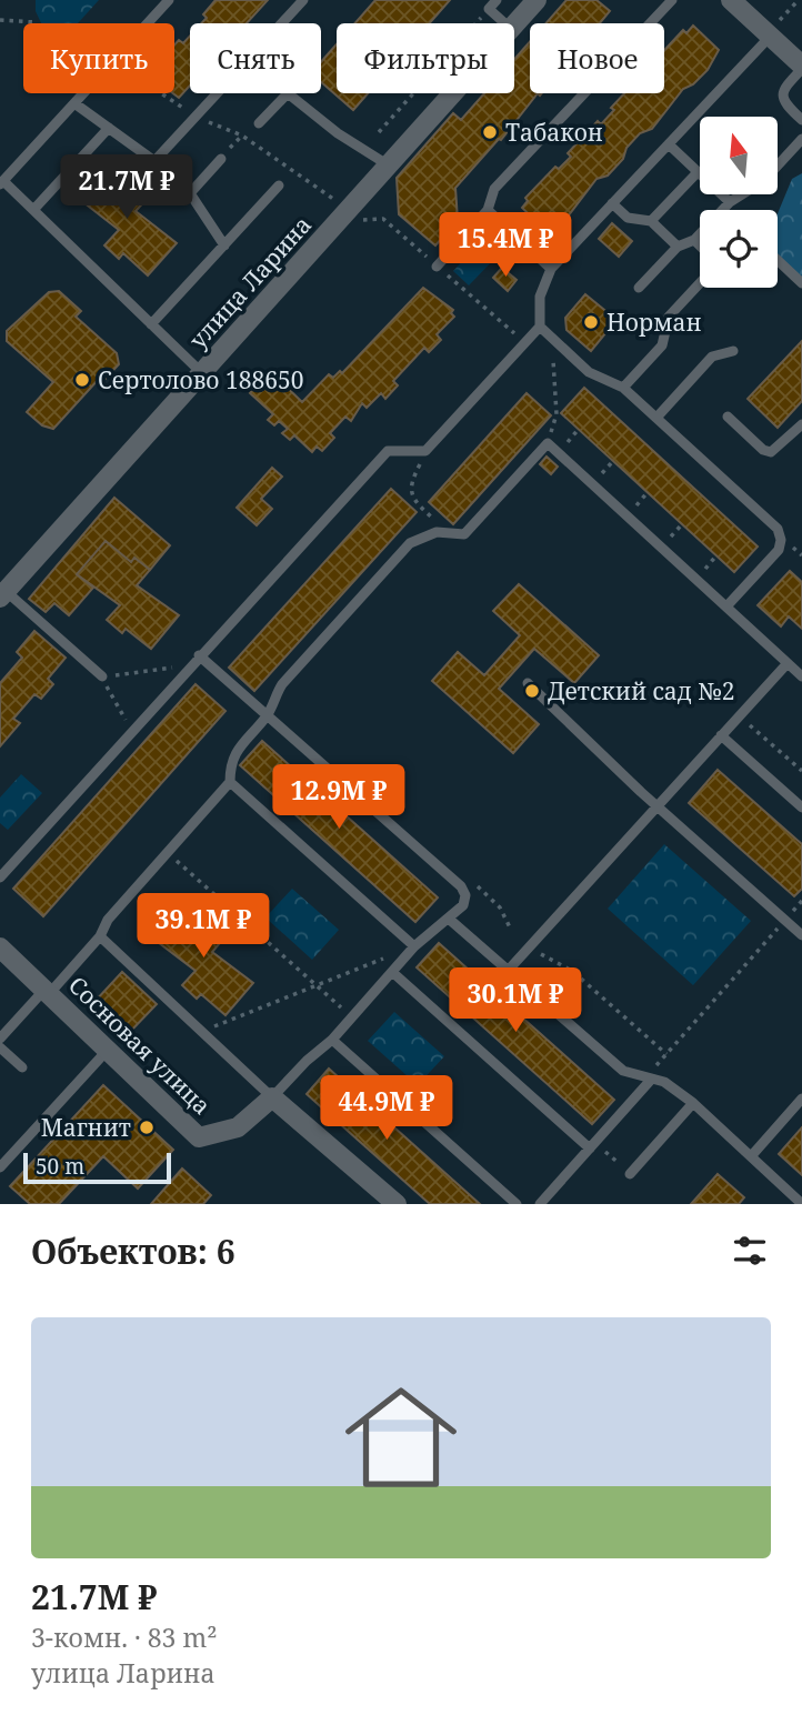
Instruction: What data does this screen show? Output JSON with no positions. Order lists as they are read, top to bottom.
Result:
{
  "streets": {
    "street": ["улица Ларина", "Сосновая улица"]
  },
  "places": [
    "Табакон",
    "Норман",
    "Сертолово 188650",
    "Детский сад №2",
    "Магнит"
  ],
  "scale_bar": "50 m",
  "north": "top",
  "page": {
    "chip": [
      "Купить",
      "Снять",
      "Фильтры",
      "Новое"
    ],
    "price": [
      "21.7M ₽",
      "15.4M ₽",
      "12.9M ₽",
      "39.1M ₽",
      "30.1M ₽",
      "44.9M ₽"
    ],
    "scale": "50 m",
    "heading": "Объектов: 6",
    "list": [
      {
        "name": "21.7M ₽",
        "note": "3-комн. · 83 m² · улица Ларина"
      }
    ]
  }
}
